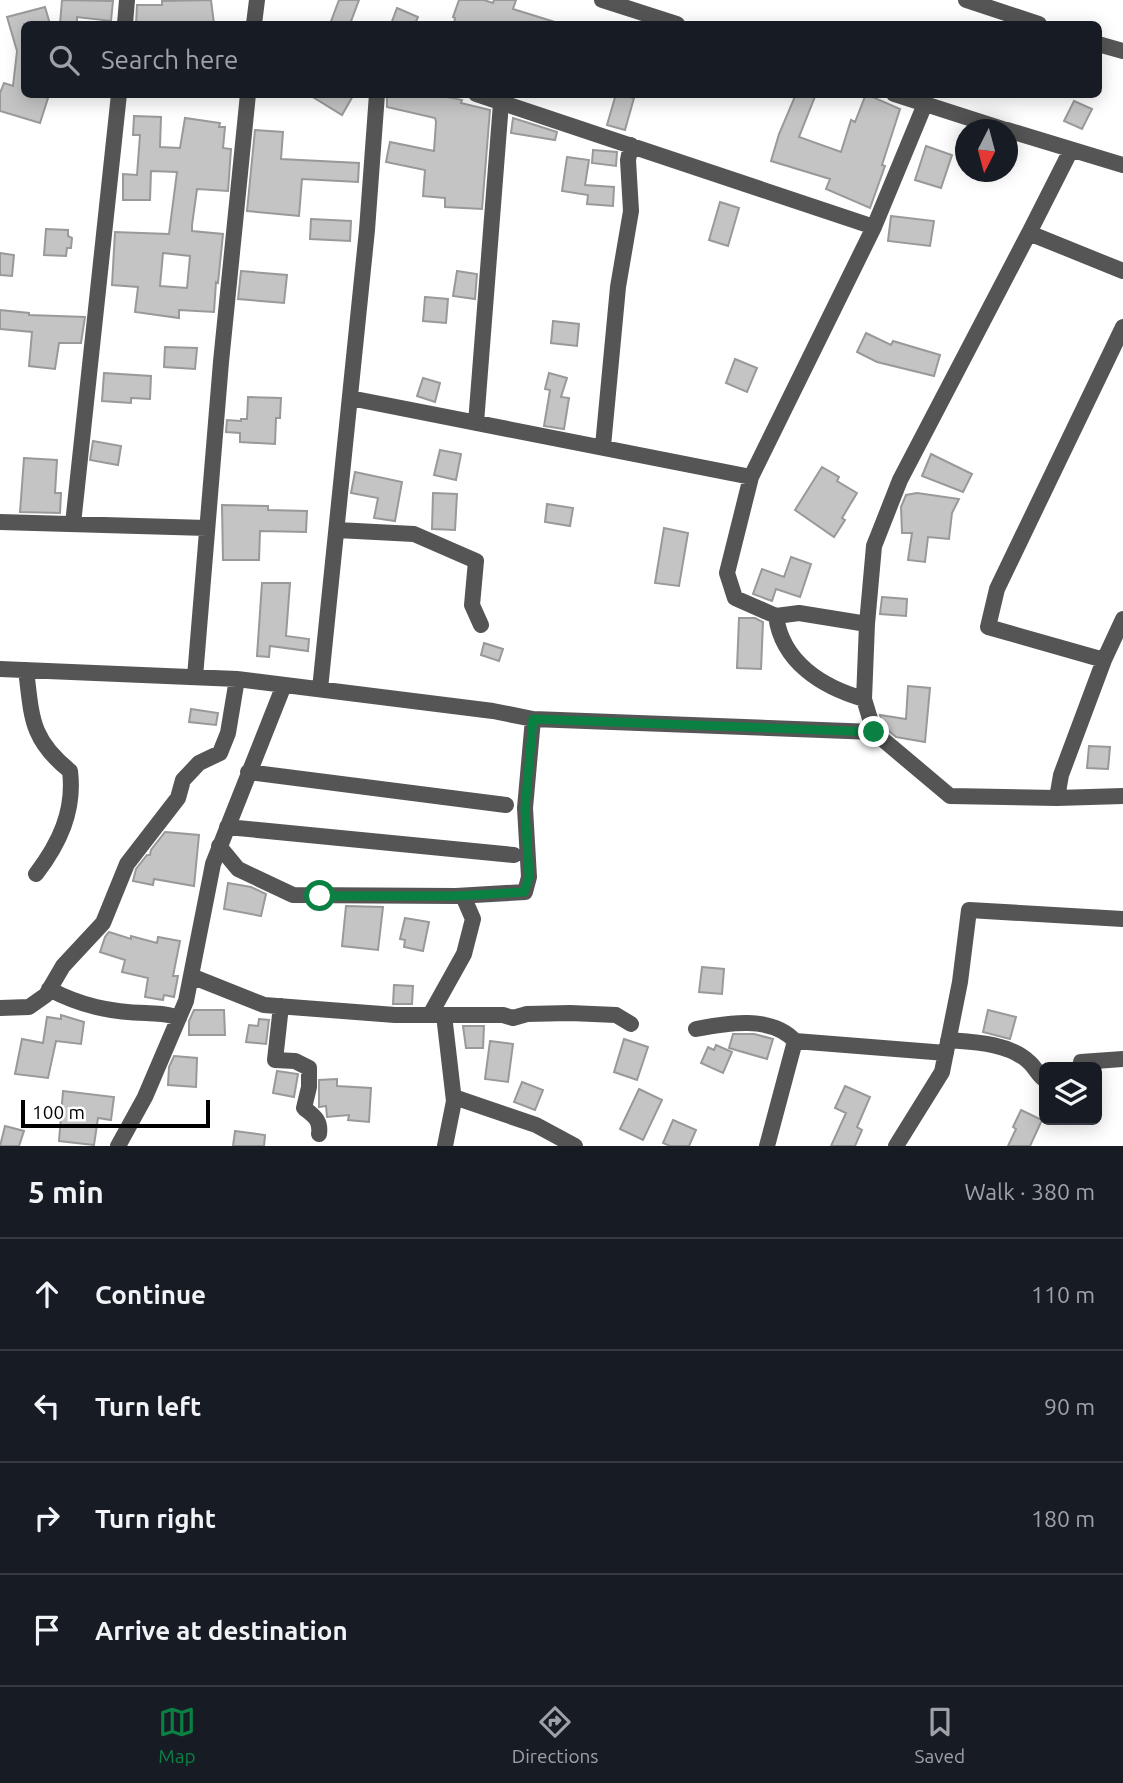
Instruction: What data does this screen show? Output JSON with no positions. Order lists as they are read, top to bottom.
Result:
{
  "scale_bar": "100 m",
  "north": "bottom",
  "page": {
    "search": "Search here",
    "scale": "100 m",
    "heading": ["5 min", "Walk · 380 m"],
    "list": [
      ["Continue", "110 m"],
      ["Turn left", "90 m"],
      ["Turn right", "180 m"],
      "Arrive at destination"
    ],
    "nav": ["Map", "Directions", "Saved"]
  }
}
